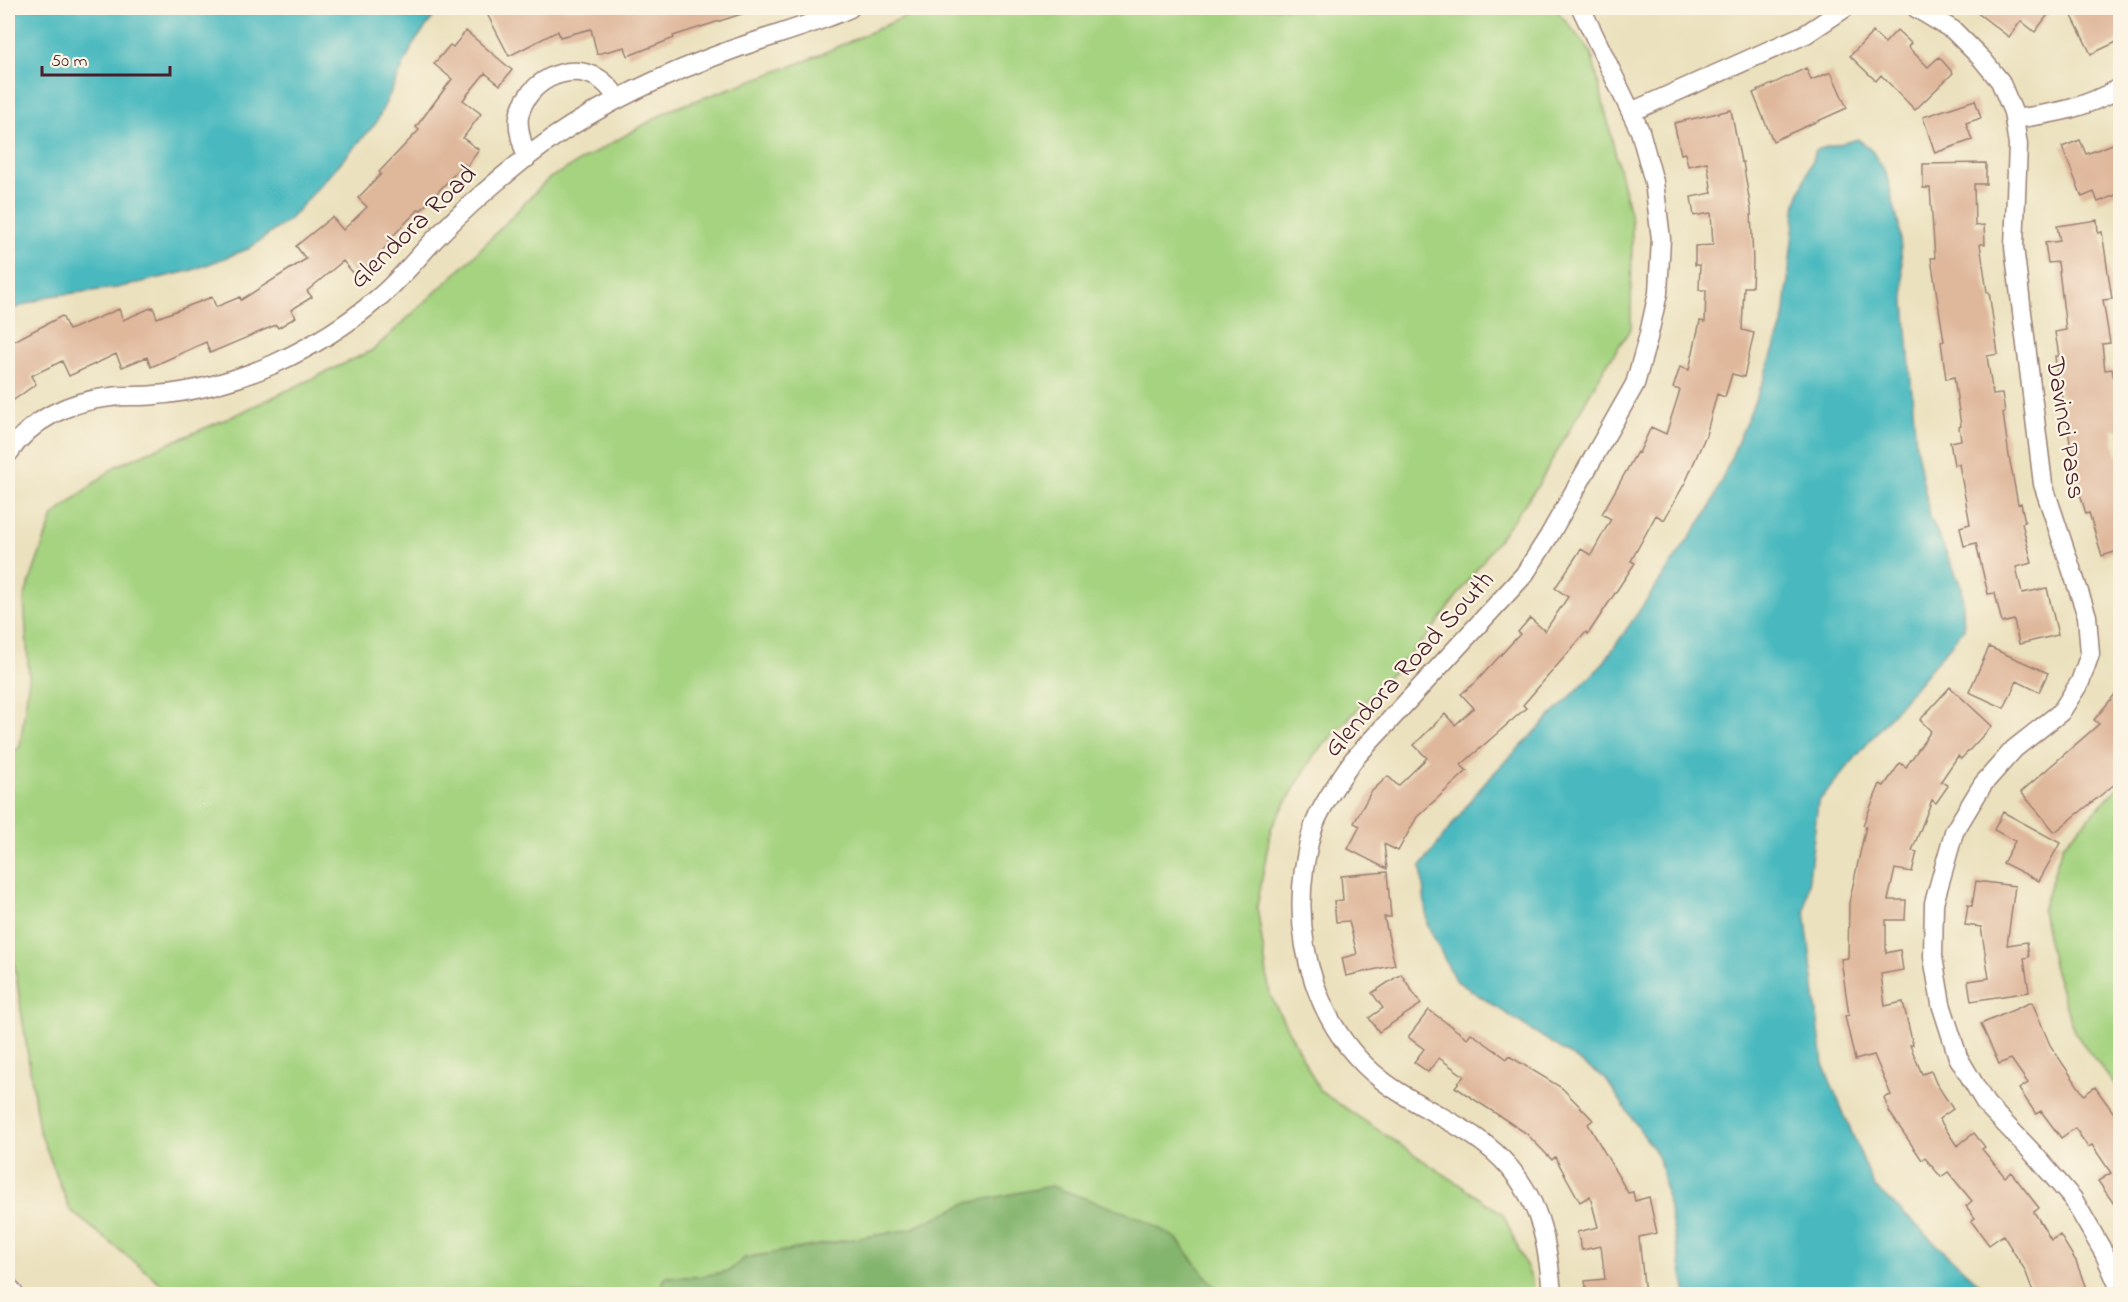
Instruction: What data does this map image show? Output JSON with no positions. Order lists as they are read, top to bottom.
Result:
{
  "streets": {
    "street": ["Glendora Road", "Davinci Pass", "Glendora Road South"]
  },
  "scale_bar": "50 m"
}
